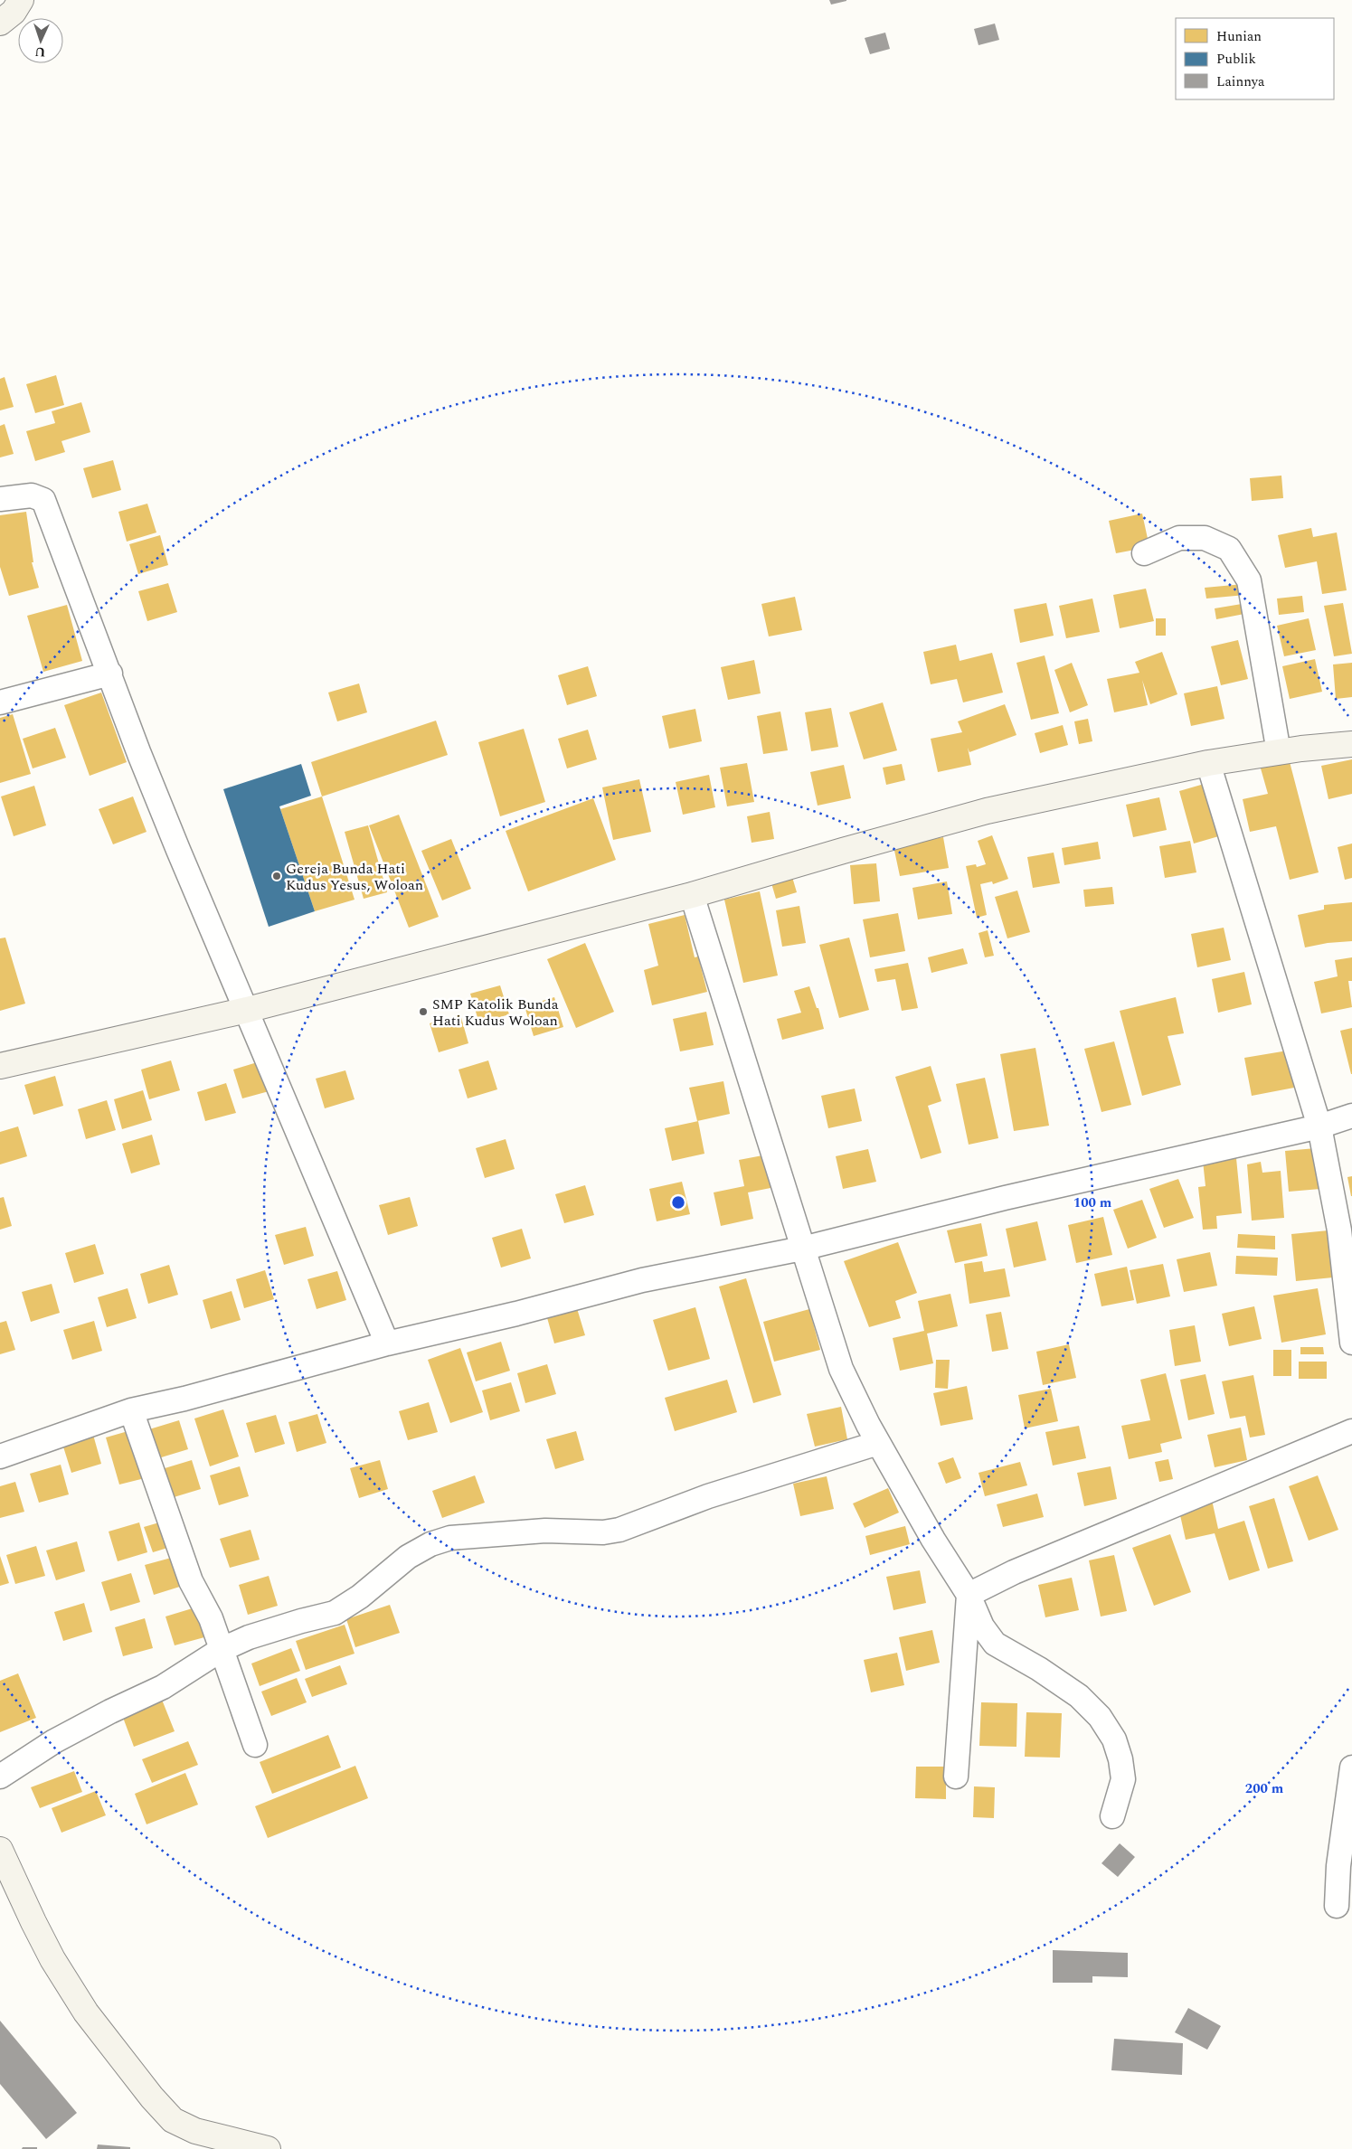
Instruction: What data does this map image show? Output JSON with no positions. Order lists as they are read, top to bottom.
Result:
{
  "places": ["Gereja Bunda Hati Kudus Yesus, Woloan", "SMP Katolik Bunda Hati Kudus Woloan"],
  "legend": ["Hunian", "Publik", "Lainnya"],
  "north": "bottom",
  "rings": ["100 m", "200 m"]
}
